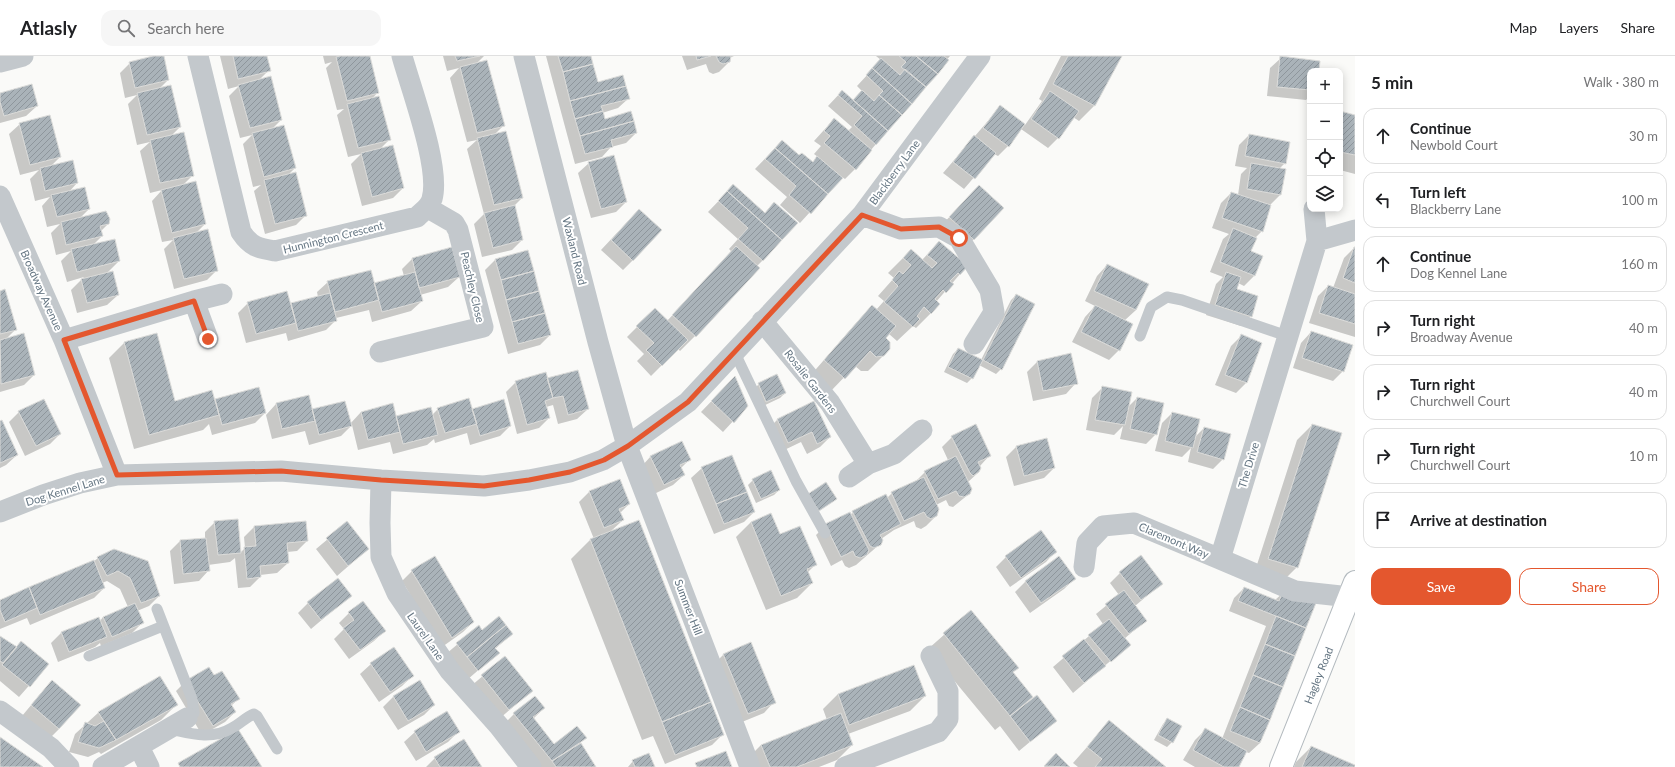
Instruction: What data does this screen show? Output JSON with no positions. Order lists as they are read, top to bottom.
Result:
{
  "streets": {
    "main road": ["Hagley Road"],
    "street": [
      "Blackberry Lane",
      "Hunnington Crescent",
      "Waxland Road",
      "Peachley Close",
      "Broadway Avenue",
      "Rosalie Gardens",
      "The Drive",
      "Dog Kennel Lane",
      "Claremont Way",
      "Summer Hill",
      "Laurel Lane"
    ]
  },
  "crossings": [
    ["Blackberry Lane", "Waxland Road"],
    ["Blackberry Lane", "Rosalie Gardens"],
    ["Blackberry Lane", "Dog Kennel Lane"],
    ["Blackberry Lane", "Summer Hill"],
    ["Hunnington Crescent", "Peachley Close"],
    ["Waxland Road", "Dog Kennel Lane"],
    ["Waxland Road", "Summer Hill"],
    ["Broadway Avenue", "Dog Kennel Lane"],
    ["The Drive", "Claremont Way"],
    ["Dog Kennel Lane", "Summer Hill"],
    ["Dog Kennel Lane", "Laurel Lane"]
  ],
  "page": {
    "header": "Atlasly",
    "search": "Search here",
    "nav": ["Map", "Layers", "Share"],
    "heading": ["5 min", "Walk · 380 m"],
    "map_buttons": ["+", "−"],
    "list": [
      ["Continue", "Newbold Court", "30 m"],
      ["Turn left", "Blackberry Lane", "100 m"],
      ["Continue", "Dog Kennel Lane", "160 m"],
      ["Turn right", "Broadway Avenue", "40 m"],
      ["Turn right", "Churchwell Court", "40 m"],
      ["Turn right", "Churchwell Court", "10 m"],
      "Arrive at destination"
    ],
    "buttons": ["Save", "Share"]
  }
}
